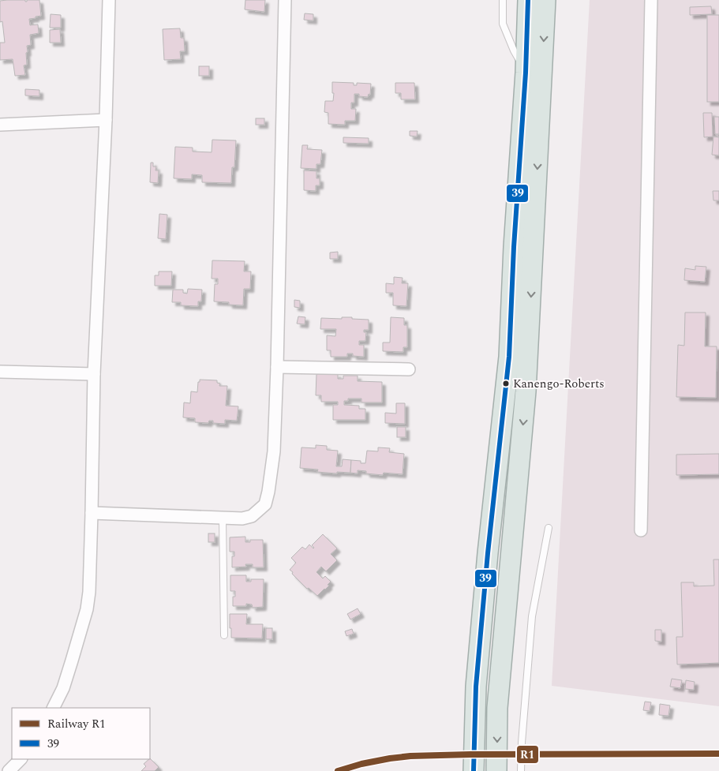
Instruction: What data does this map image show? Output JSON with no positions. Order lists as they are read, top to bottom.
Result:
{
  "places": ["Kanengo-Roberts"],
  "lines": ["transit line 39", "rail line R1"],
  "legend": ["Railway R1", "39"]
}
